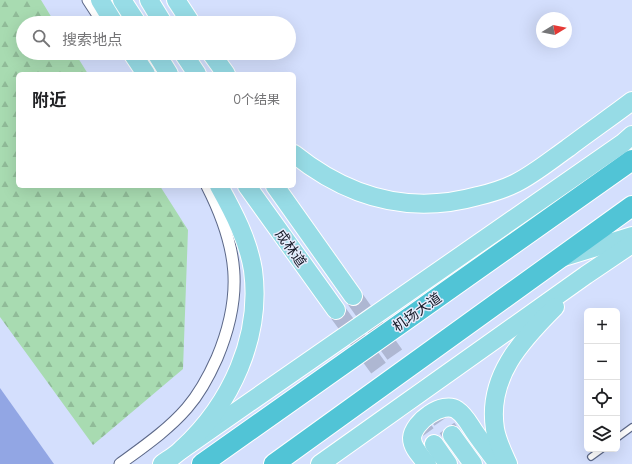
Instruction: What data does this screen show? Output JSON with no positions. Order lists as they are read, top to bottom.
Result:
{
  "streets": {
    "highway": ["机场大道"],
    "main road": ["成林道"]
  },
  "north": "right",
  "page": {
    "search": "搜索地点",
    "heading": ["附近", "0个结果"],
    "map_buttons": ["+", "−"]
  }
}
